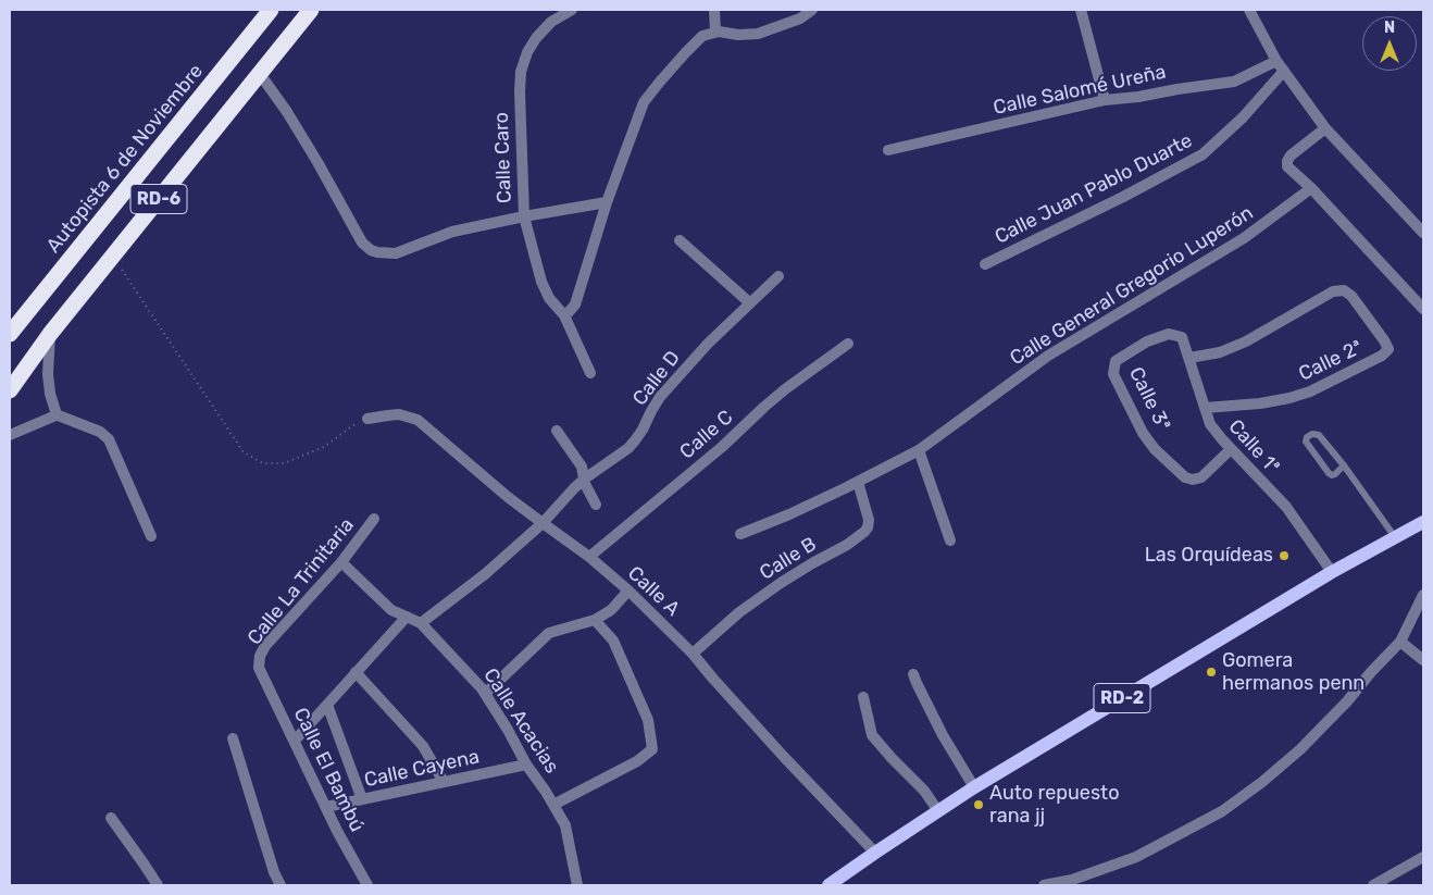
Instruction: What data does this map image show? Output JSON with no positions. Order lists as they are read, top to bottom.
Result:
{
  "streets": {
    "highway": ["Autopista 6 de Noviembre", "RD-6"],
    "main road": ["RD-2"],
    "street": [
      "Calle Salomé Ureña",
      "Calle Caro",
      "Calle Juan Pablo Duarte",
      "Calle General Gregorio Luperón",
      "Calle 2ª",
      "Calle D",
      "Calle 3ª",
      "Calle C",
      "Calle 1ª",
      "Calle B",
      "Calle La Trinitaria",
      "Calle A",
      "Calle Acacias",
      "Calle Cayena",
      "Calle El Bambú"
    ]
  },
  "crossings": [
    ["Calle General Gregorio Luperón", "Calle B"],
    ["Calle 2ª", "Calle 1ª"],
    ["Calle D", "Calle A"],
    ["Calle D", "Calle Acacias"],
    ["Calle 3ª", "Calle 1ª"],
    ["Calle C", "Calle A"],
    ["Calle 1ª", "RD-2"],
    ["Calle B", "Calle A"],
    ["Calle La Trinitaria", "Calle Acacias"],
    ["Calle La Trinitaria", "Calle El Bambú"],
    ["Calle A", "RD-2"],
    ["Calle Acacias", "Calle Cayena"],
    ["Calle Cayena", "Calle El Bambú"]
  ],
  "places": ["Las Orquídeas", "Gomera hermanos penn", "Auto repuesto rana jj"],
  "north": "top"
}
